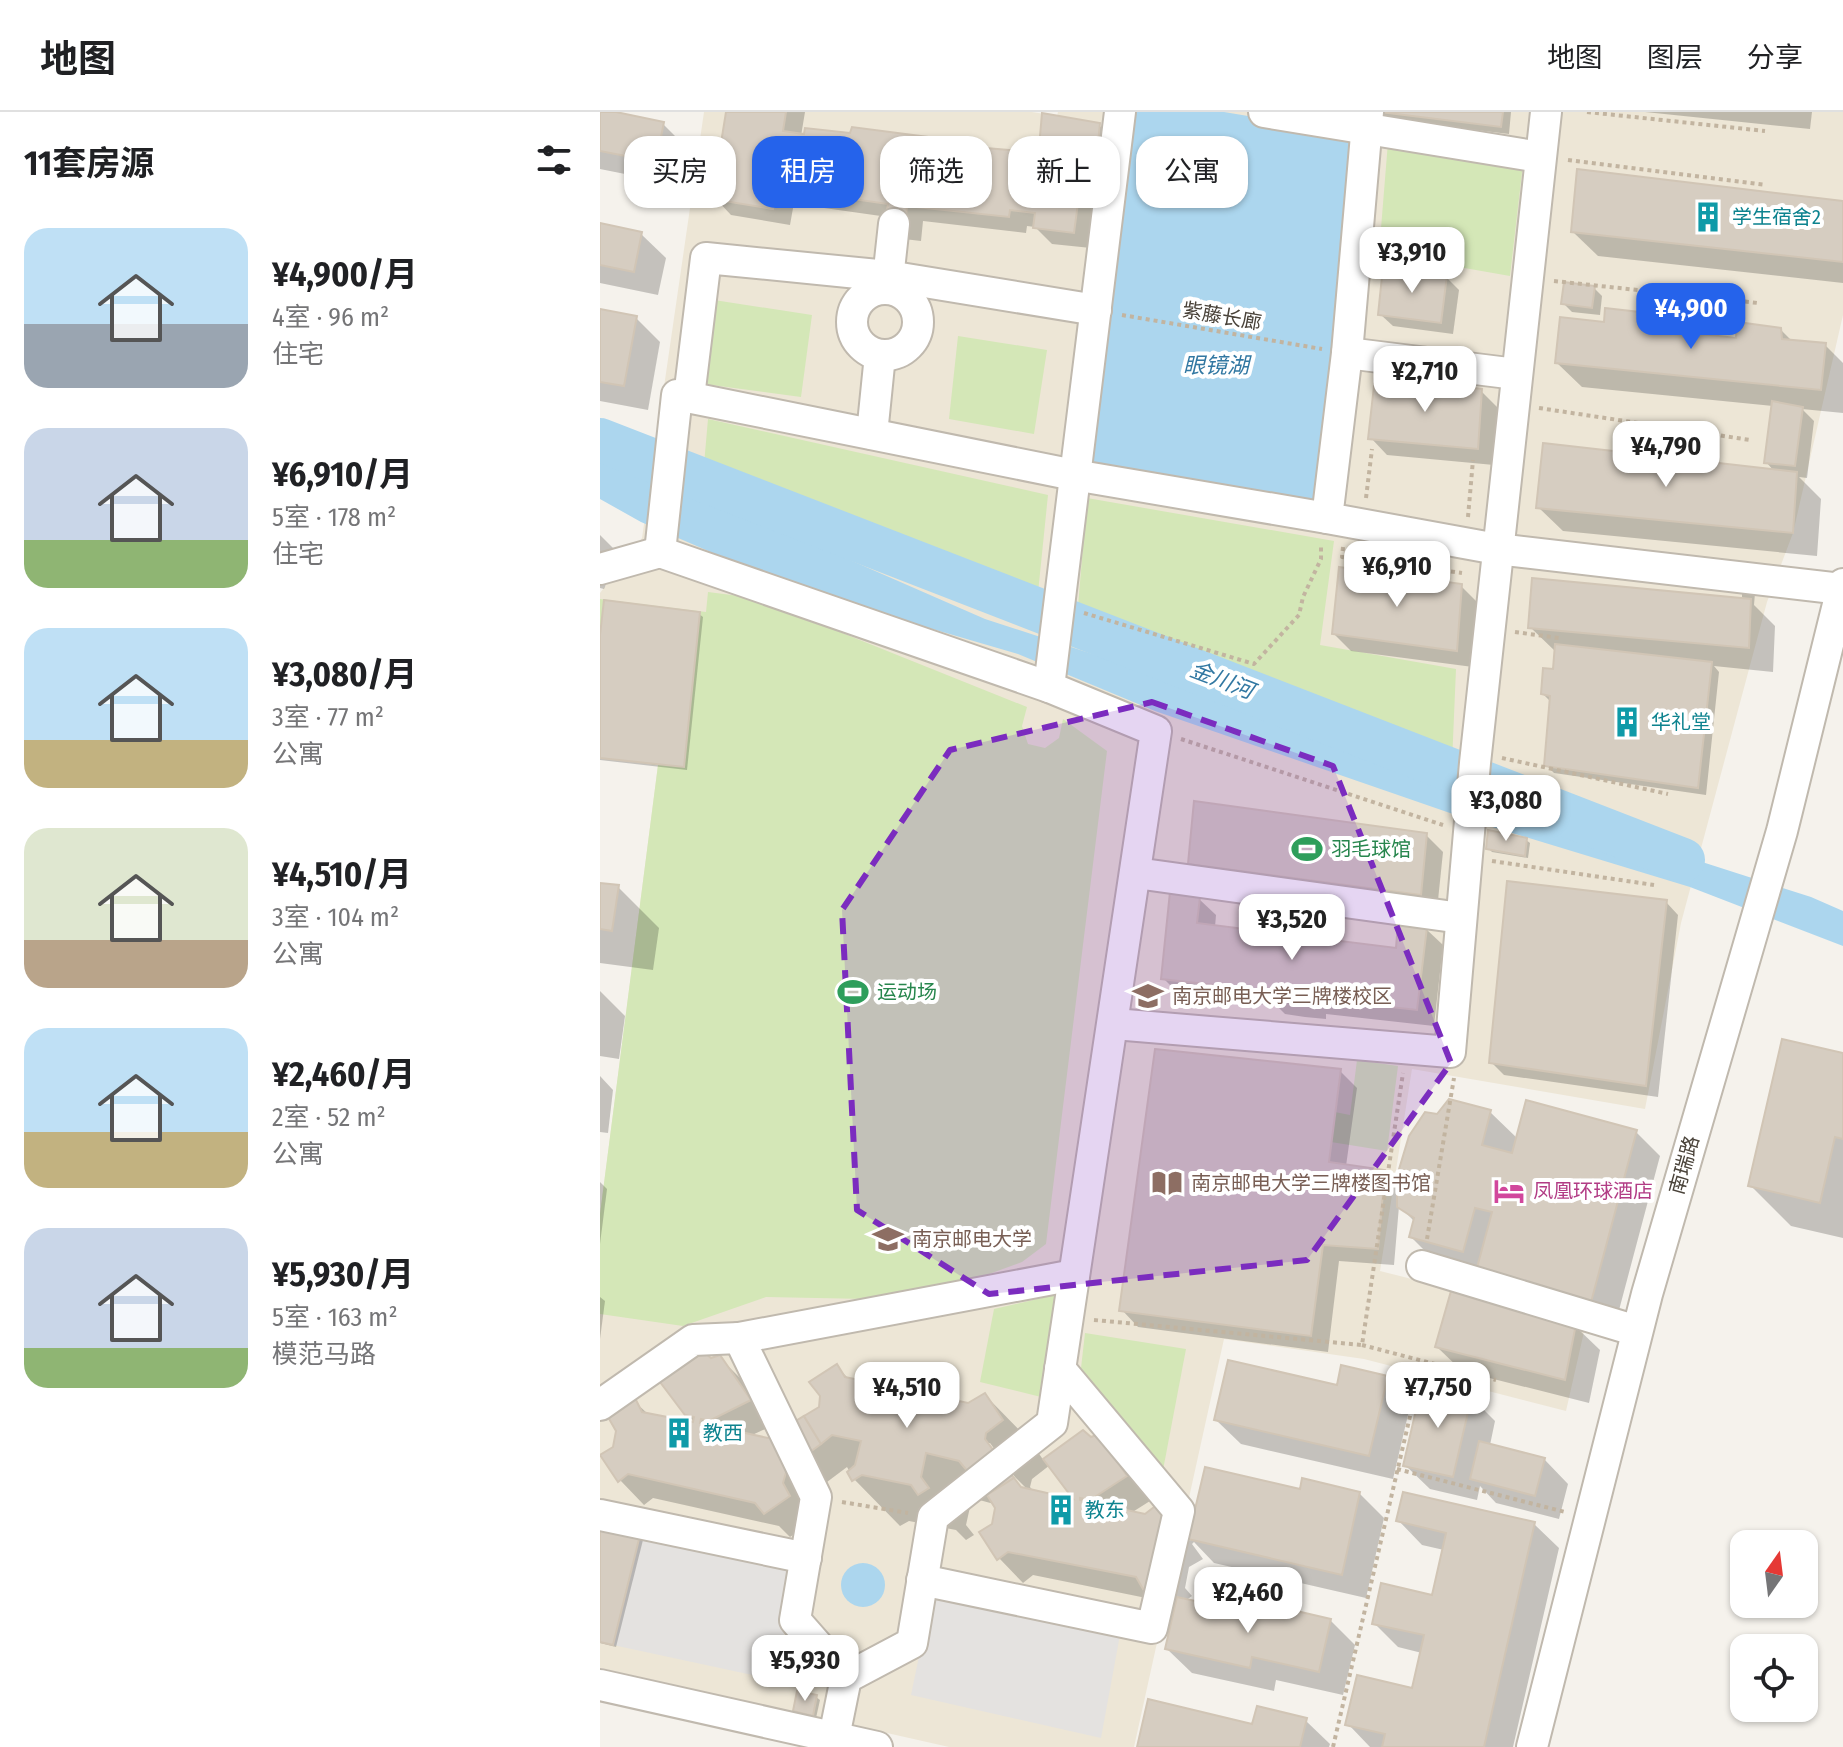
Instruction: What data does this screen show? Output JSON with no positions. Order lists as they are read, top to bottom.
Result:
{
  "streets": {
    "street": ["南瑞路"],
    "path": ["紫藤长廊"]
  },
  "water": ["眼镜湖", "金川河"],
  "places": {
    "building": [
      "学生宿舍2",
      "华礼堂",
      "教西",
      "教东"
    ],
    "sports": ["羽毛球馆", "运动场"],
    "school or university": ["南京邮电大学三牌楼校区", "南京邮电大学"],
    "library": ["南京邮电大学三牌楼图书馆"],
    "hotel": ["凤凰环球酒店"]
  },
  "north": "top",
  "page": {
    "header": "地图",
    "nav": ["地图", "图层", "分享"],
    "heading": "11套房源",
    "chip": [
      "买房",
      "租房",
      "筛选",
      "新上",
      "公寓"
    ],
    "list": [
      {
        "name": "¥4,900/月",
        "note": "4室 · 96 m² · 住宅"
      },
      {
        "name": "¥6,910/月",
        "note": "5室 · 178 m² · 住宅"
      },
      {
        "name": "¥3,080/月",
        "note": "3室 · 77 m² · 公寓"
      },
      {
        "name": "¥4,510/月",
        "note": "3室 · 104 m² · 公寓"
      },
      {
        "name": "¥2,460/月",
        "note": "2室 · 52 m² · 公寓"
      },
      {
        "name": "¥5,930/月",
        "note": "5室 · 163 m² · 模范马路"
      }
    ],
    "price": [
      "¥3,910",
      "¥4,900",
      "¥2,710",
      "¥4,790",
      "¥6,910",
      "¥3,080",
      "¥3,520",
      "¥4,510",
      "¥7,750",
      "¥2,460",
      "¥5,930"
    ]
  }
}
